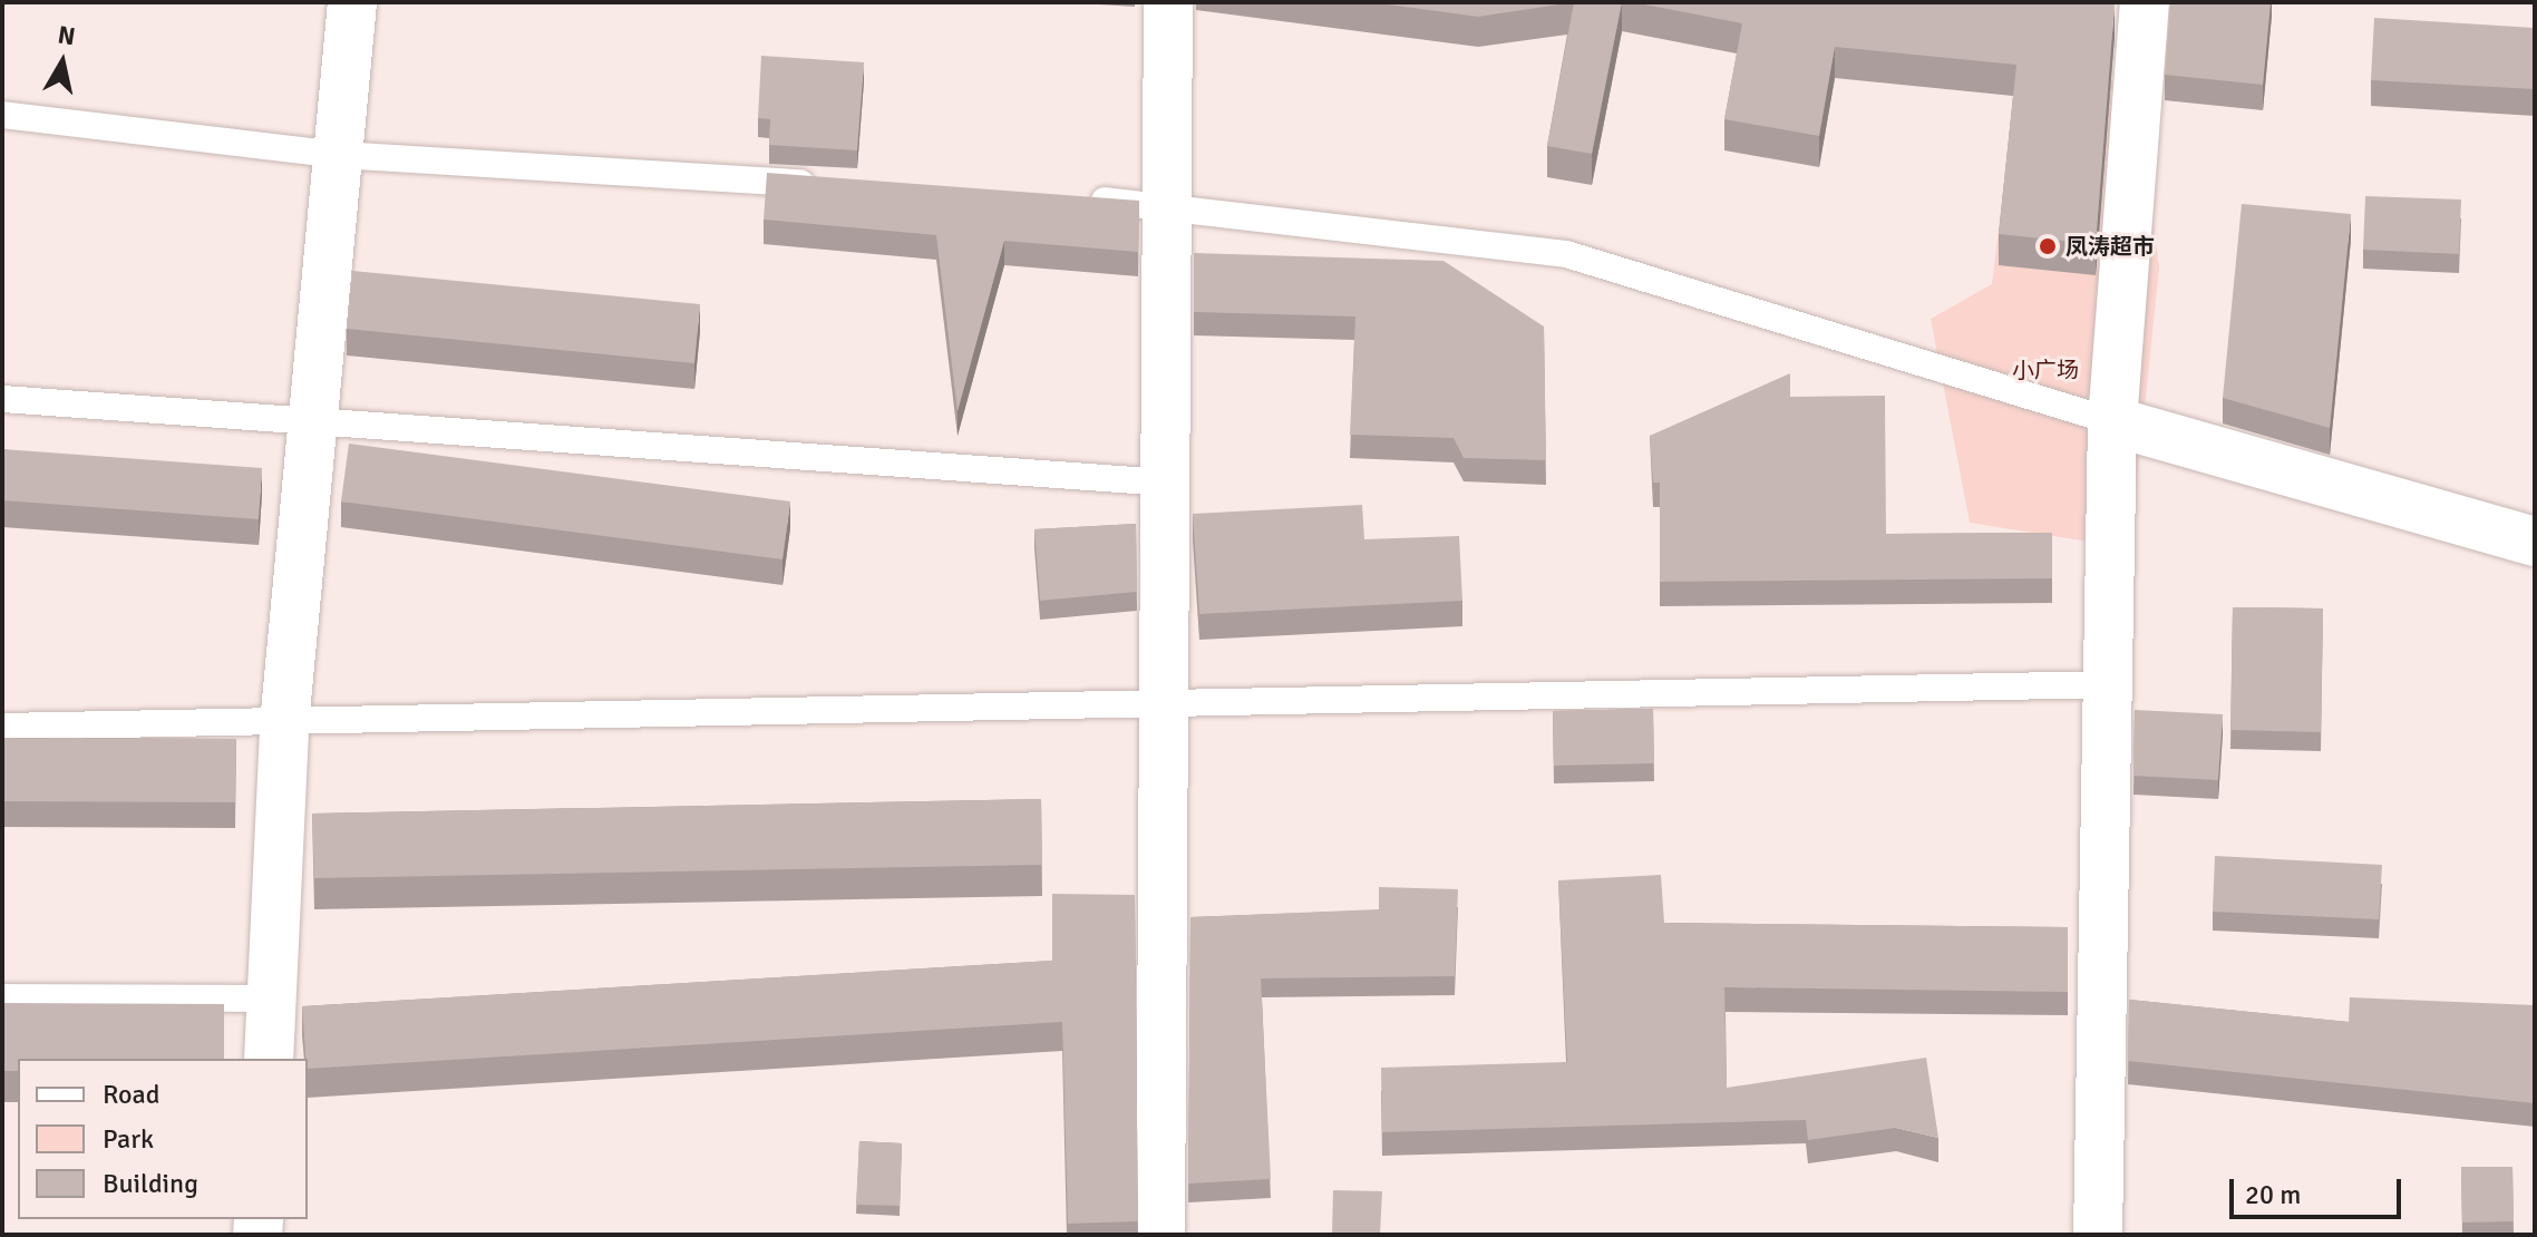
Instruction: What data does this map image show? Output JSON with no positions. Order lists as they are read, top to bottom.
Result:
{
  "parks": ["小广场"],
  "places": ["凤涛超市"],
  "legend": ["Road", "Park", "Building"],
  "scale_bar": "20 m",
  "north": "top"
}
